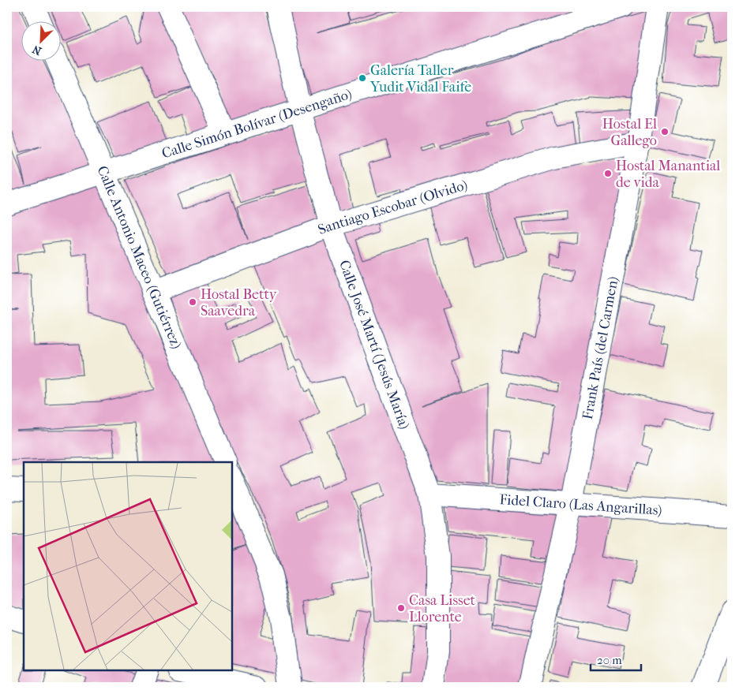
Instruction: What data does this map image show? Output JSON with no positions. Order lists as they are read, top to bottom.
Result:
{
  "streets": {
    "street": [
      "Calle Simón Bolívar (Desengaño)",
      "Santiago Escobar (Olvido)",
      "Calle Antonio Maceo (Gutiérrez)",
      "Calle José Martí (Jesús María)",
      "Frank País (del Carmen)",
      "Fidel Claro (Las Angarillas)"
    ]
  },
  "crossings": [
    ["Calle Simón Bolívar (Desengaño)", "Calle Antonio Maceo (Gutiérrez)"],
    ["Calle Simón Bolívar (Desengaño)", "Calle José Martí (Jesús María)"],
    ["Santiago Escobar (Olvido)", "Calle Antonio Maceo (Gutiérrez)"],
    ["Santiago Escobar (Olvido)", "Calle José Martí (Jesús María)"],
    ["Santiago Escobar (Olvido)", "Frank País (del Carmen)"],
    ["Calle José Martí (Jesús María)", "Fidel Claro (Las Angarillas)"],
    ["Frank País (del Carmen)", "Fidel Claro (Las Angarillas)"]
  ],
  "places": [
    "Galería Taller Yudit Vidal Faife",
    "Hostal El Gallego",
    "Hostal Manantial de vida",
    "Hostal Betty Saavedra",
    "Casa Lisset Llorente"
  ],
  "scale_bar": "20 m",
  "north": "bottom left"
}
